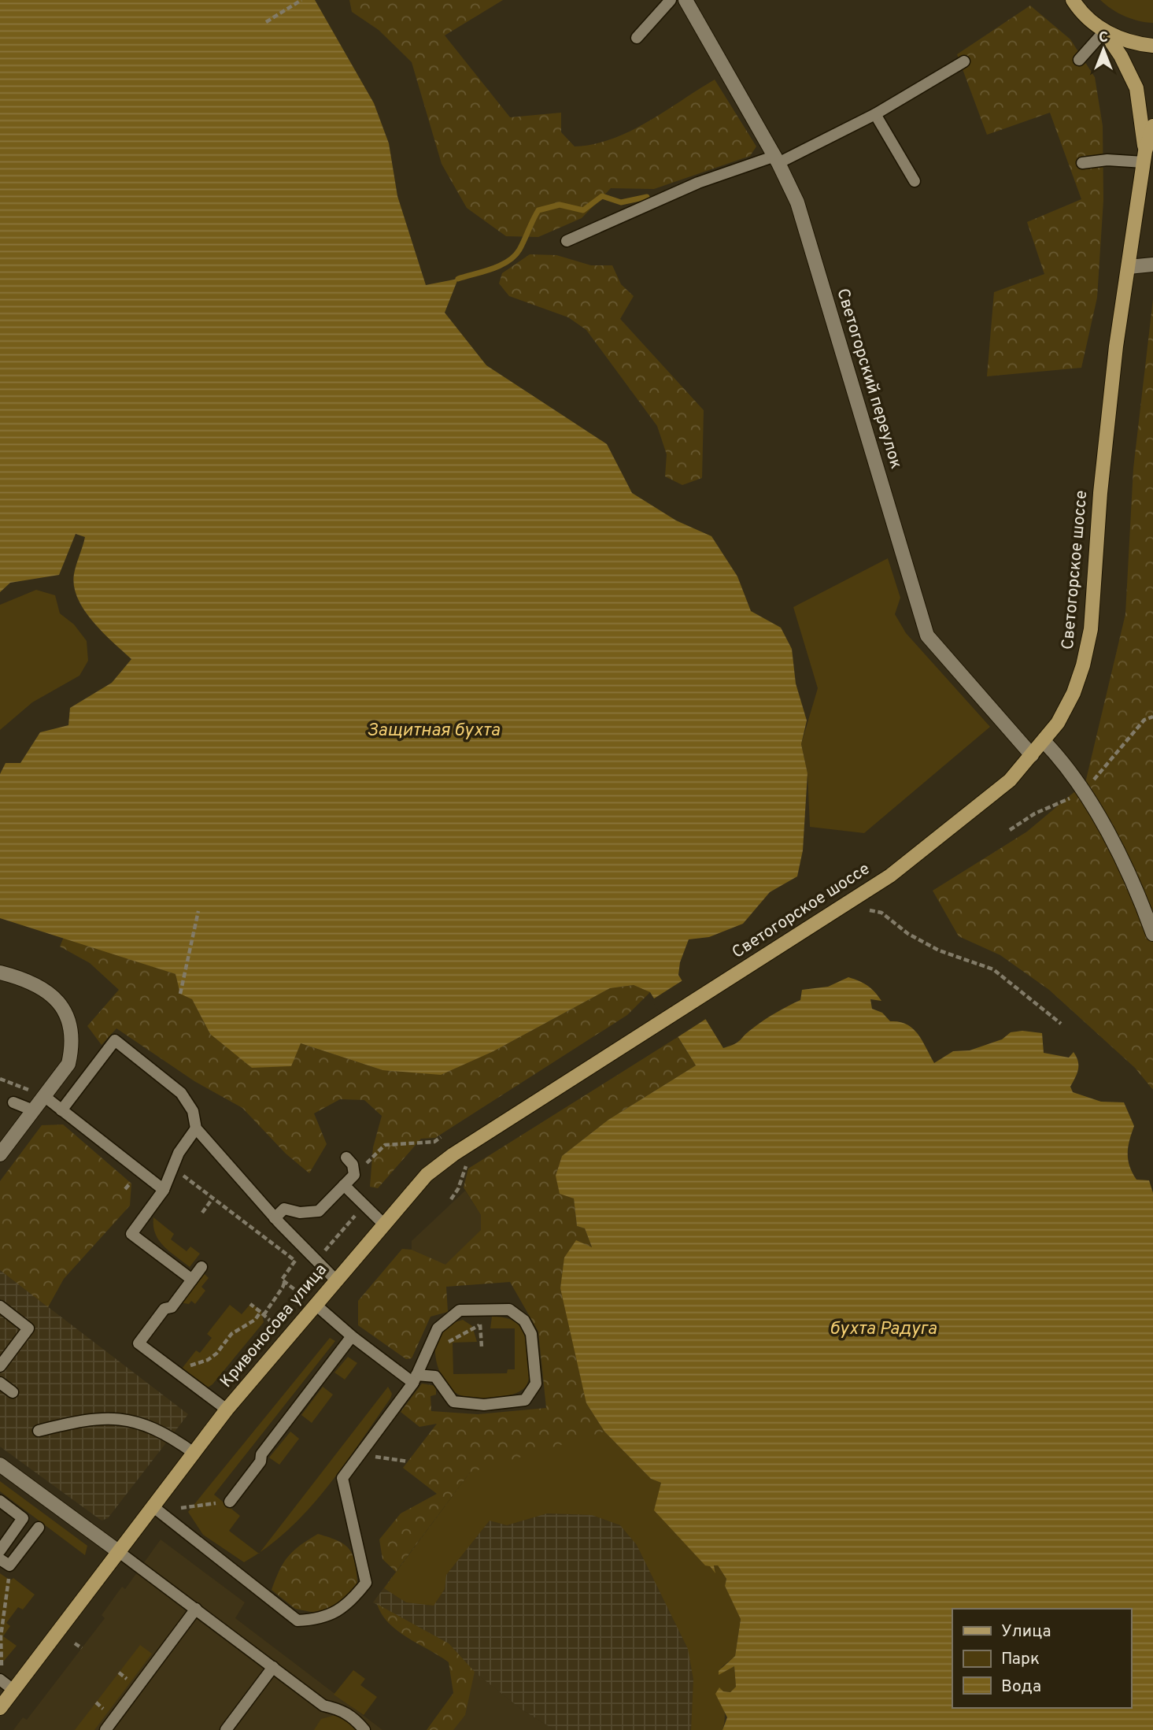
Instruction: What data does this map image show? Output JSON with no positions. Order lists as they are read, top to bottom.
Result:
{
  "streets": {
    "main road": ["Светогорское шоссе", "Кривоносова улица"],
    "street": ["Светогорский переулок"]
  },
  "crossings": [
    ["Светогорский переулок", "Светогорское шоссе"],
    ["Светогорское шоссе", "Кривоносова улица"]
  ],
  "water": ["Защитная бухта", "бухта Радуга"],
  "legend": ["Улица", "Парк", "Вода"],
  "north": "top"
}
